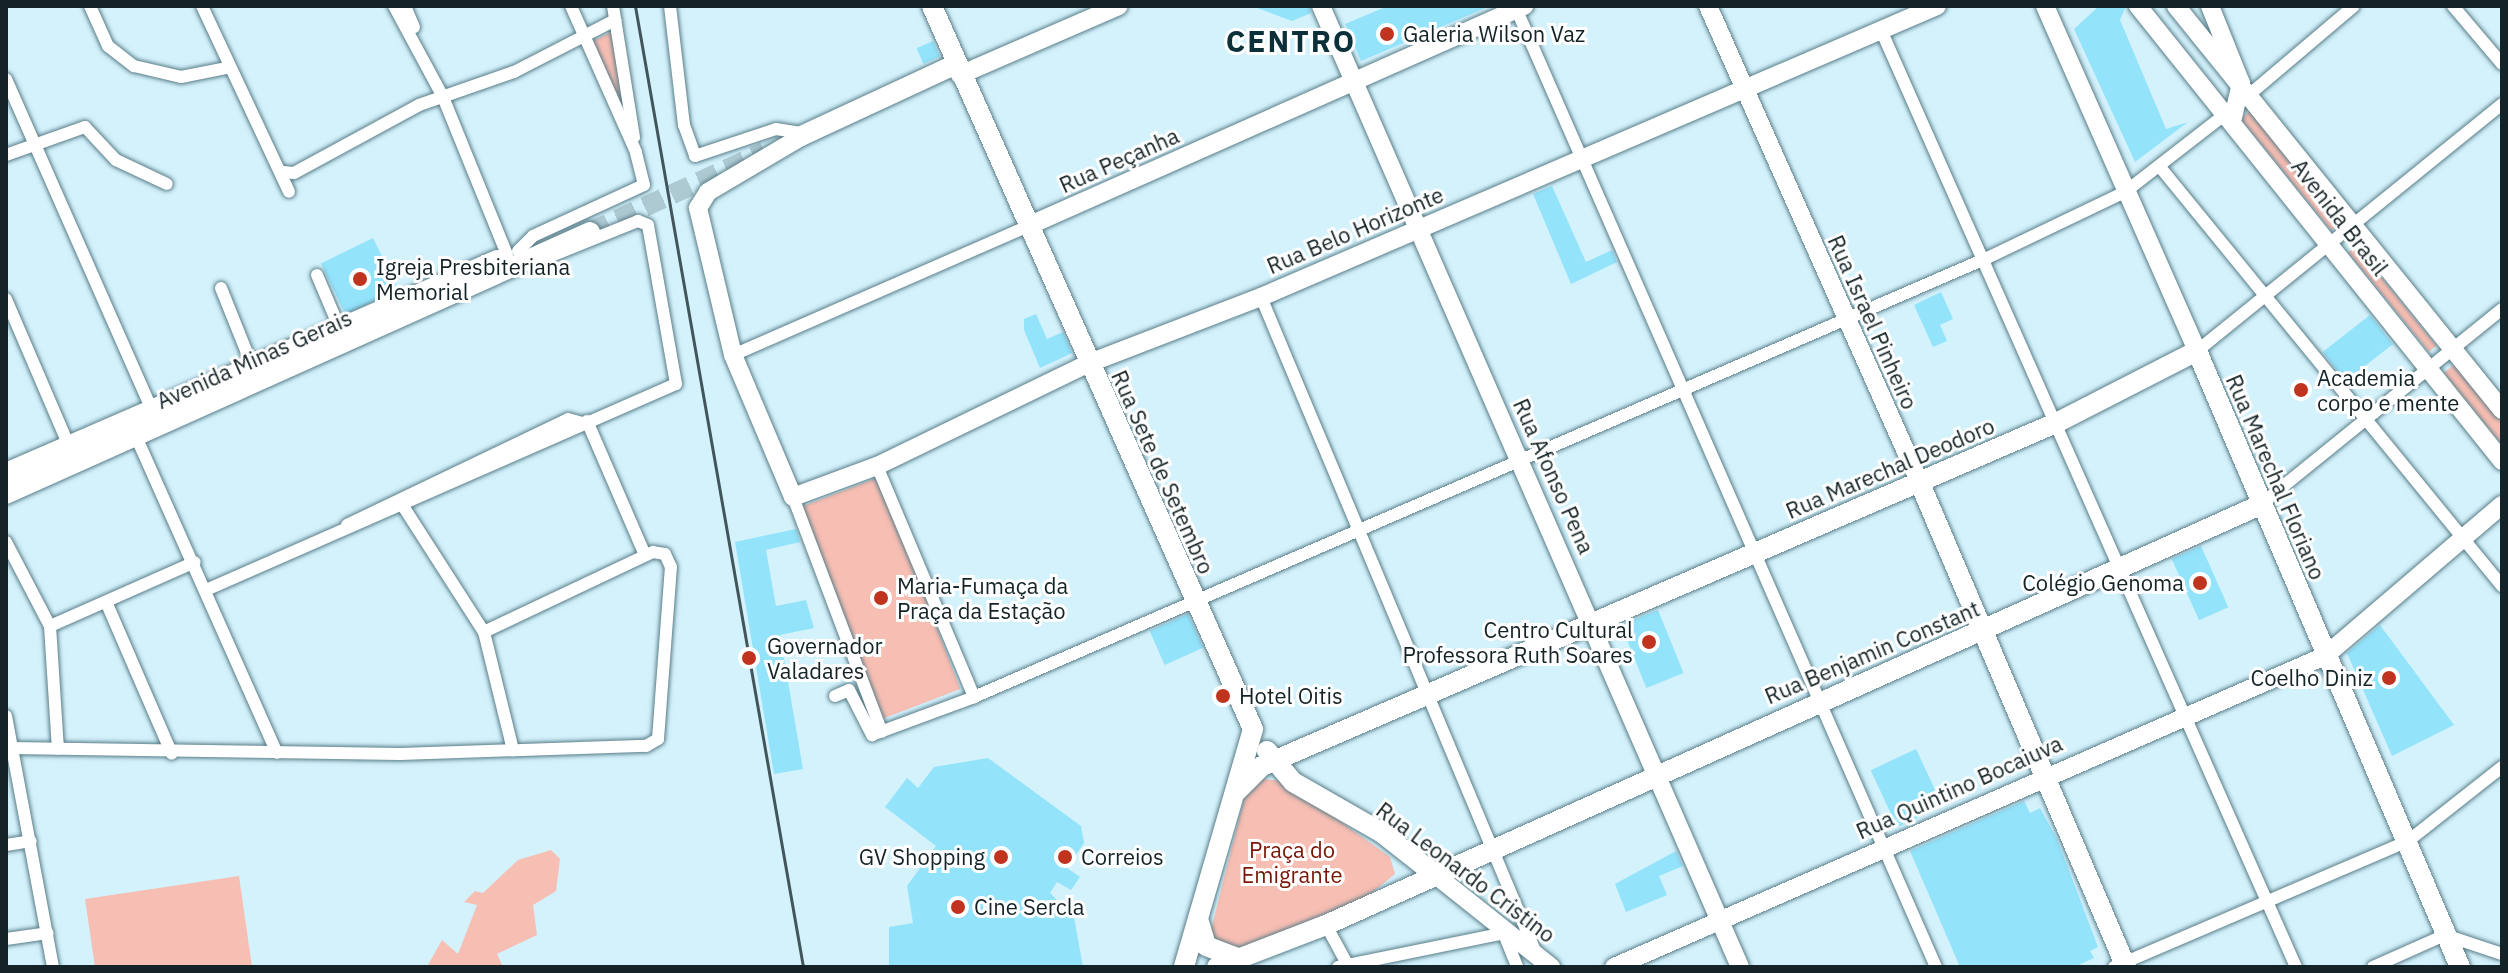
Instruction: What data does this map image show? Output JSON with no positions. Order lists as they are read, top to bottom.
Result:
{
  "streets": {
    "main road": [
      "Rua Israel Pinheiro",
      "Avenida Minas Gerais",
      "Rua Marechal Deodoro",
      "Rua Sete de Setembro",
      "Rua Marechal Floriano",
      "Rua Benjamin Constant",
      "Rua Leonardo Cristino"
    ],
    "street": [
      "Rua Peçanha",
      "Avenida Brasil",
      "Rua Belo Horizonte",
      "Rua Afonso Pena",
      "Rua Quintino Bocaiuva"
    ]
  },
  "crossings": [
    ["Rua Peçanha", "Rua Sete de Setembro"],
    ["Rua Peçanha", "Rua Afonso Pena"],
    ["Avenida Brasil", "Rua Marechal Deodoro"],
    ["Avenida Brasil", "Rua Benjamin Constant"],
    ["Rua Belo Horizonte", "Rua Israel Pinheiro"],
    ["Rua Belo Horizonte", "Rua Sete de Setembro"],
    ["Rua Belo Horizonte", "Rua Afonso Pena"],
    ["Rua Israel Pinheiro", "Rua Marechal Deodoro"],
    ["Rua Israel Pinheiro", "Rua Benjamin Constant"],
    ["Rua Israel Pinheiro", "Rua Quintino Bocaiuva"],
    ["Rua Marechal Deodoro", "Rua Afonso Pena"],
    ["Rua Marechal Deodoro", "Rua Marechal Floriano"],
    ["Rua Marechal Deodoro", "Rua Leonardo Cristino"],
    ["Rua Afonso Pena", "Rua Benjamin Constant"],
    ["Rua Afonso Pena", "Rua Quintino Bocaiuva"],
    ["Rua Marechal Floriano", "Rua Benjamin Constant"],
    ["Rua Marechal Floriano", "Rua Quintino Bocaiuva"],
    ["Rua Benjamin Constant", "Rua Leonardo Cristino"]
  ],
  "districts": ["CENTRO"],
  "parks": ["Praça do Emigrante"],
  "places": [
    "Galeria Wilson Vaz",
    "Igreja Presbiteriana Memorial",
    "Academia corpo e mente",
    "Colégio Genoma",
    "Maria-Fumaça da Praça da Estação",
    "Centro Cultural Professora Ruth Soares",
    "Governador Valadares",
    "Coelho Diniz",
    "Hotel Oitis",
    "GV Shopping",
    "Correios",
    "Cine Sercla"
  ]
}
